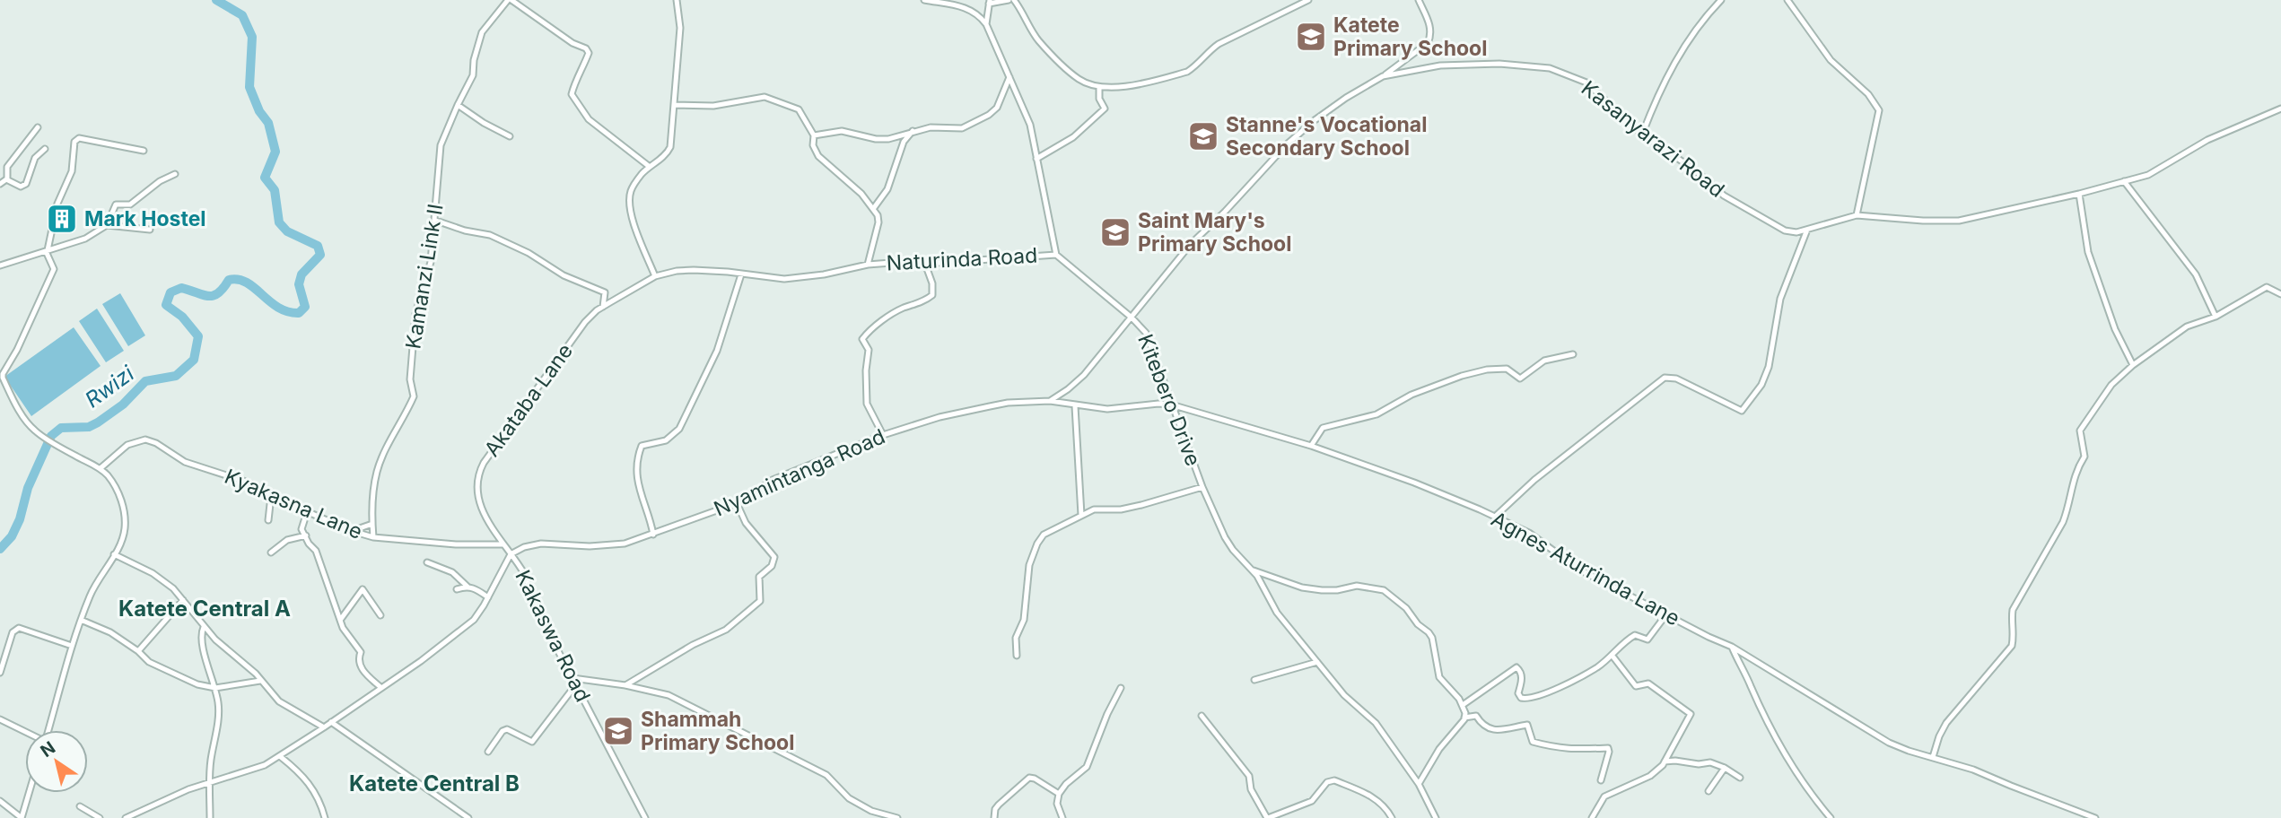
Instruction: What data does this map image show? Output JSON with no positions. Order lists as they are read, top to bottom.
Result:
{
  "streets": {
    "street": [
      "Kasanyarazi Road",
      "Naturinda Road",
      "Kamanzi Link II",
      "Akataba Lane",
      "Kitebero Drive",
      "Nyamintanga Road",
      "Kyakasna Lane",
      "Agnes Aturrinda Lane",
      "Kakaswa Road"
    ]
  },
  "crossings": [
    ["Kasanyarazi Road", "Kitebero Drive"],
    ["Naturinda Road", "Akataba Lane"],
    ["Naturinda Road", "Kitebero Drive"],
    ["Kamanzi Link II", "Kyakasna Lane"],
    ["Akataba Lane", "Nyamintanga Road"],
    ["Akataba Lane", "Kyakasna Lane"],
    ["Akataba Lane", "Kakaswa Road"],
    ["Kitebero Drive", "Agnes Aturrinda Lane"],
    ["Nyamintanga Road", "Agnes Aturrinda Lane"],
    ["Nyamintanga Road", "Kakaswa Road"]
  ],
  "districts": ["Katete Central A", "Katete Central B"],
  "water": ["Rwizi"],
  "places": {
    "school or university": [
      "Katete Primary School",
      "Stanne's Vocational Secondary School",
      "Saint Mary's Primary School",
      "Shammah Primary School"
    ],
    "building": ["Mark Hostel"]
  },
  "north": "top left"
}
